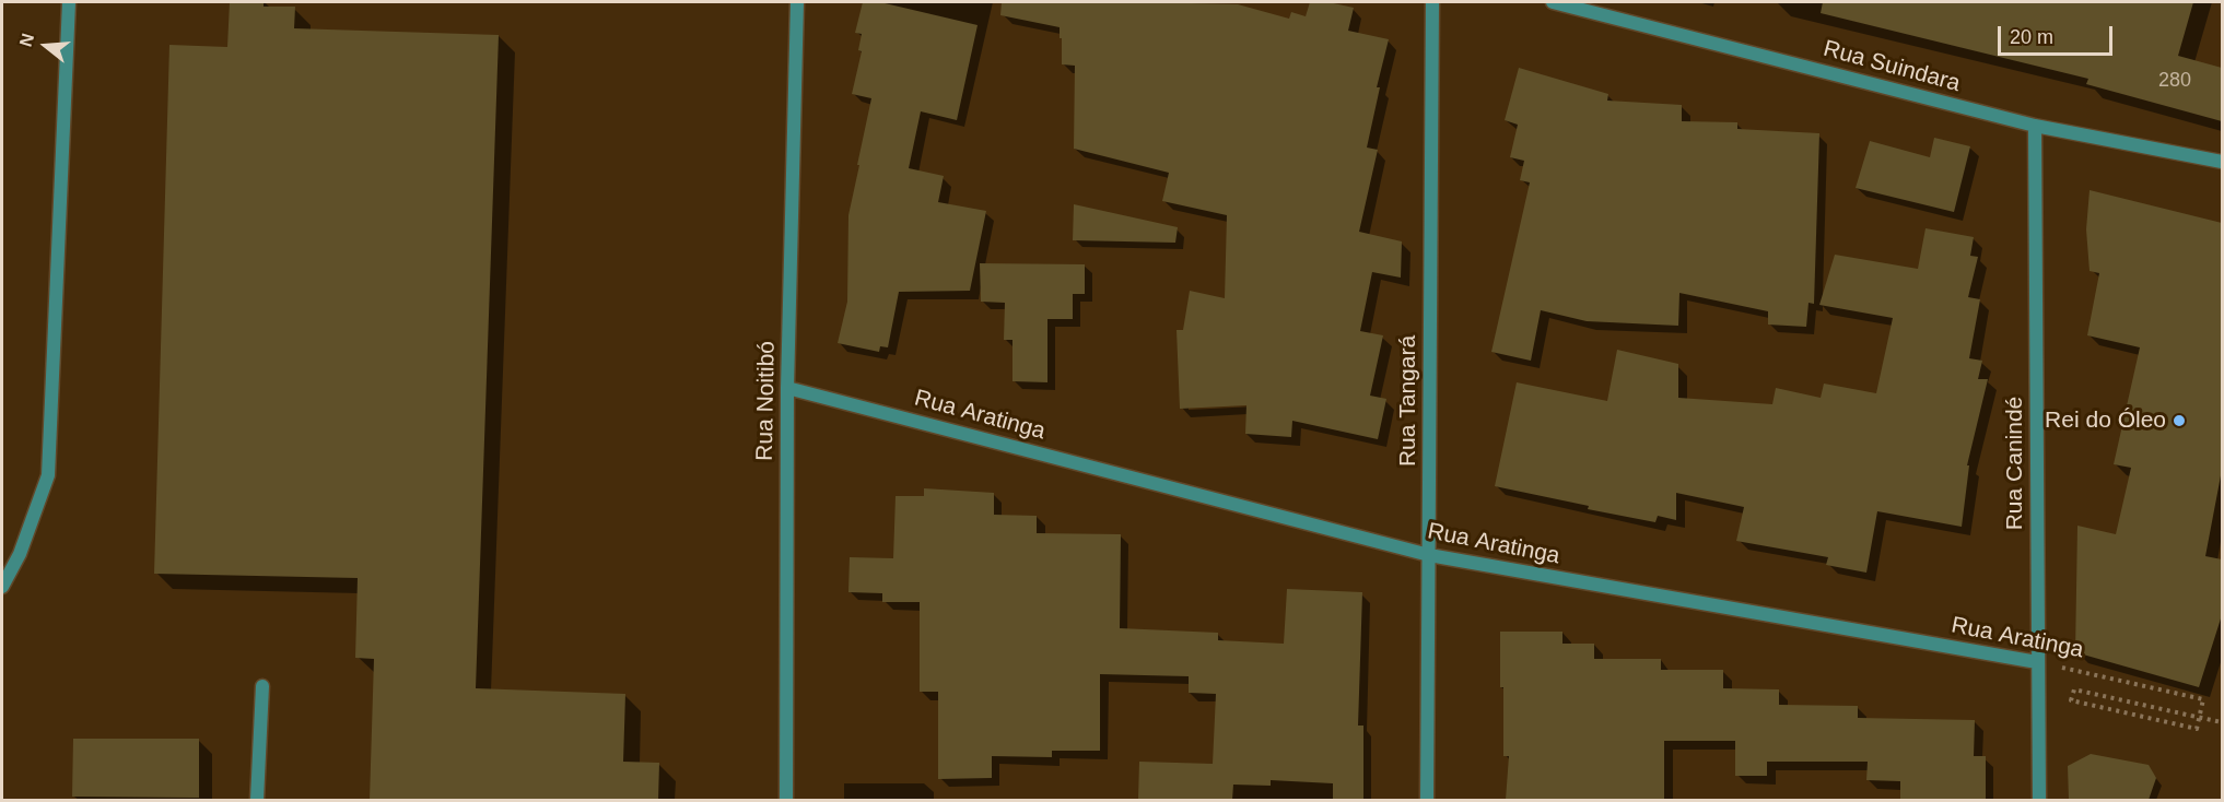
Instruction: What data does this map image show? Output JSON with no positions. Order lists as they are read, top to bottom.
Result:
{
  "streets": {
    "street": [
      "Rua Suindara",
      "Rua Noitibó",
      "Rua Tangará",
      "Rua Aratinga",
      "Rua Canindé"
    ]
  },
  "crossings": [
    ["Rua Suindara", "Rua Canindé"],
    ["Rua Noitibó", "Rua Aratinga"],
    ["Rua Tangará", "Rua Aratinga"],
    ["Rua Aratinga", "Rua Canindé"]
  ],
  "places": ["Rei do Óleo"],
  "house_numbers": ["280"],
  "scale_bar": "20 m",
  "north": "left"
}
